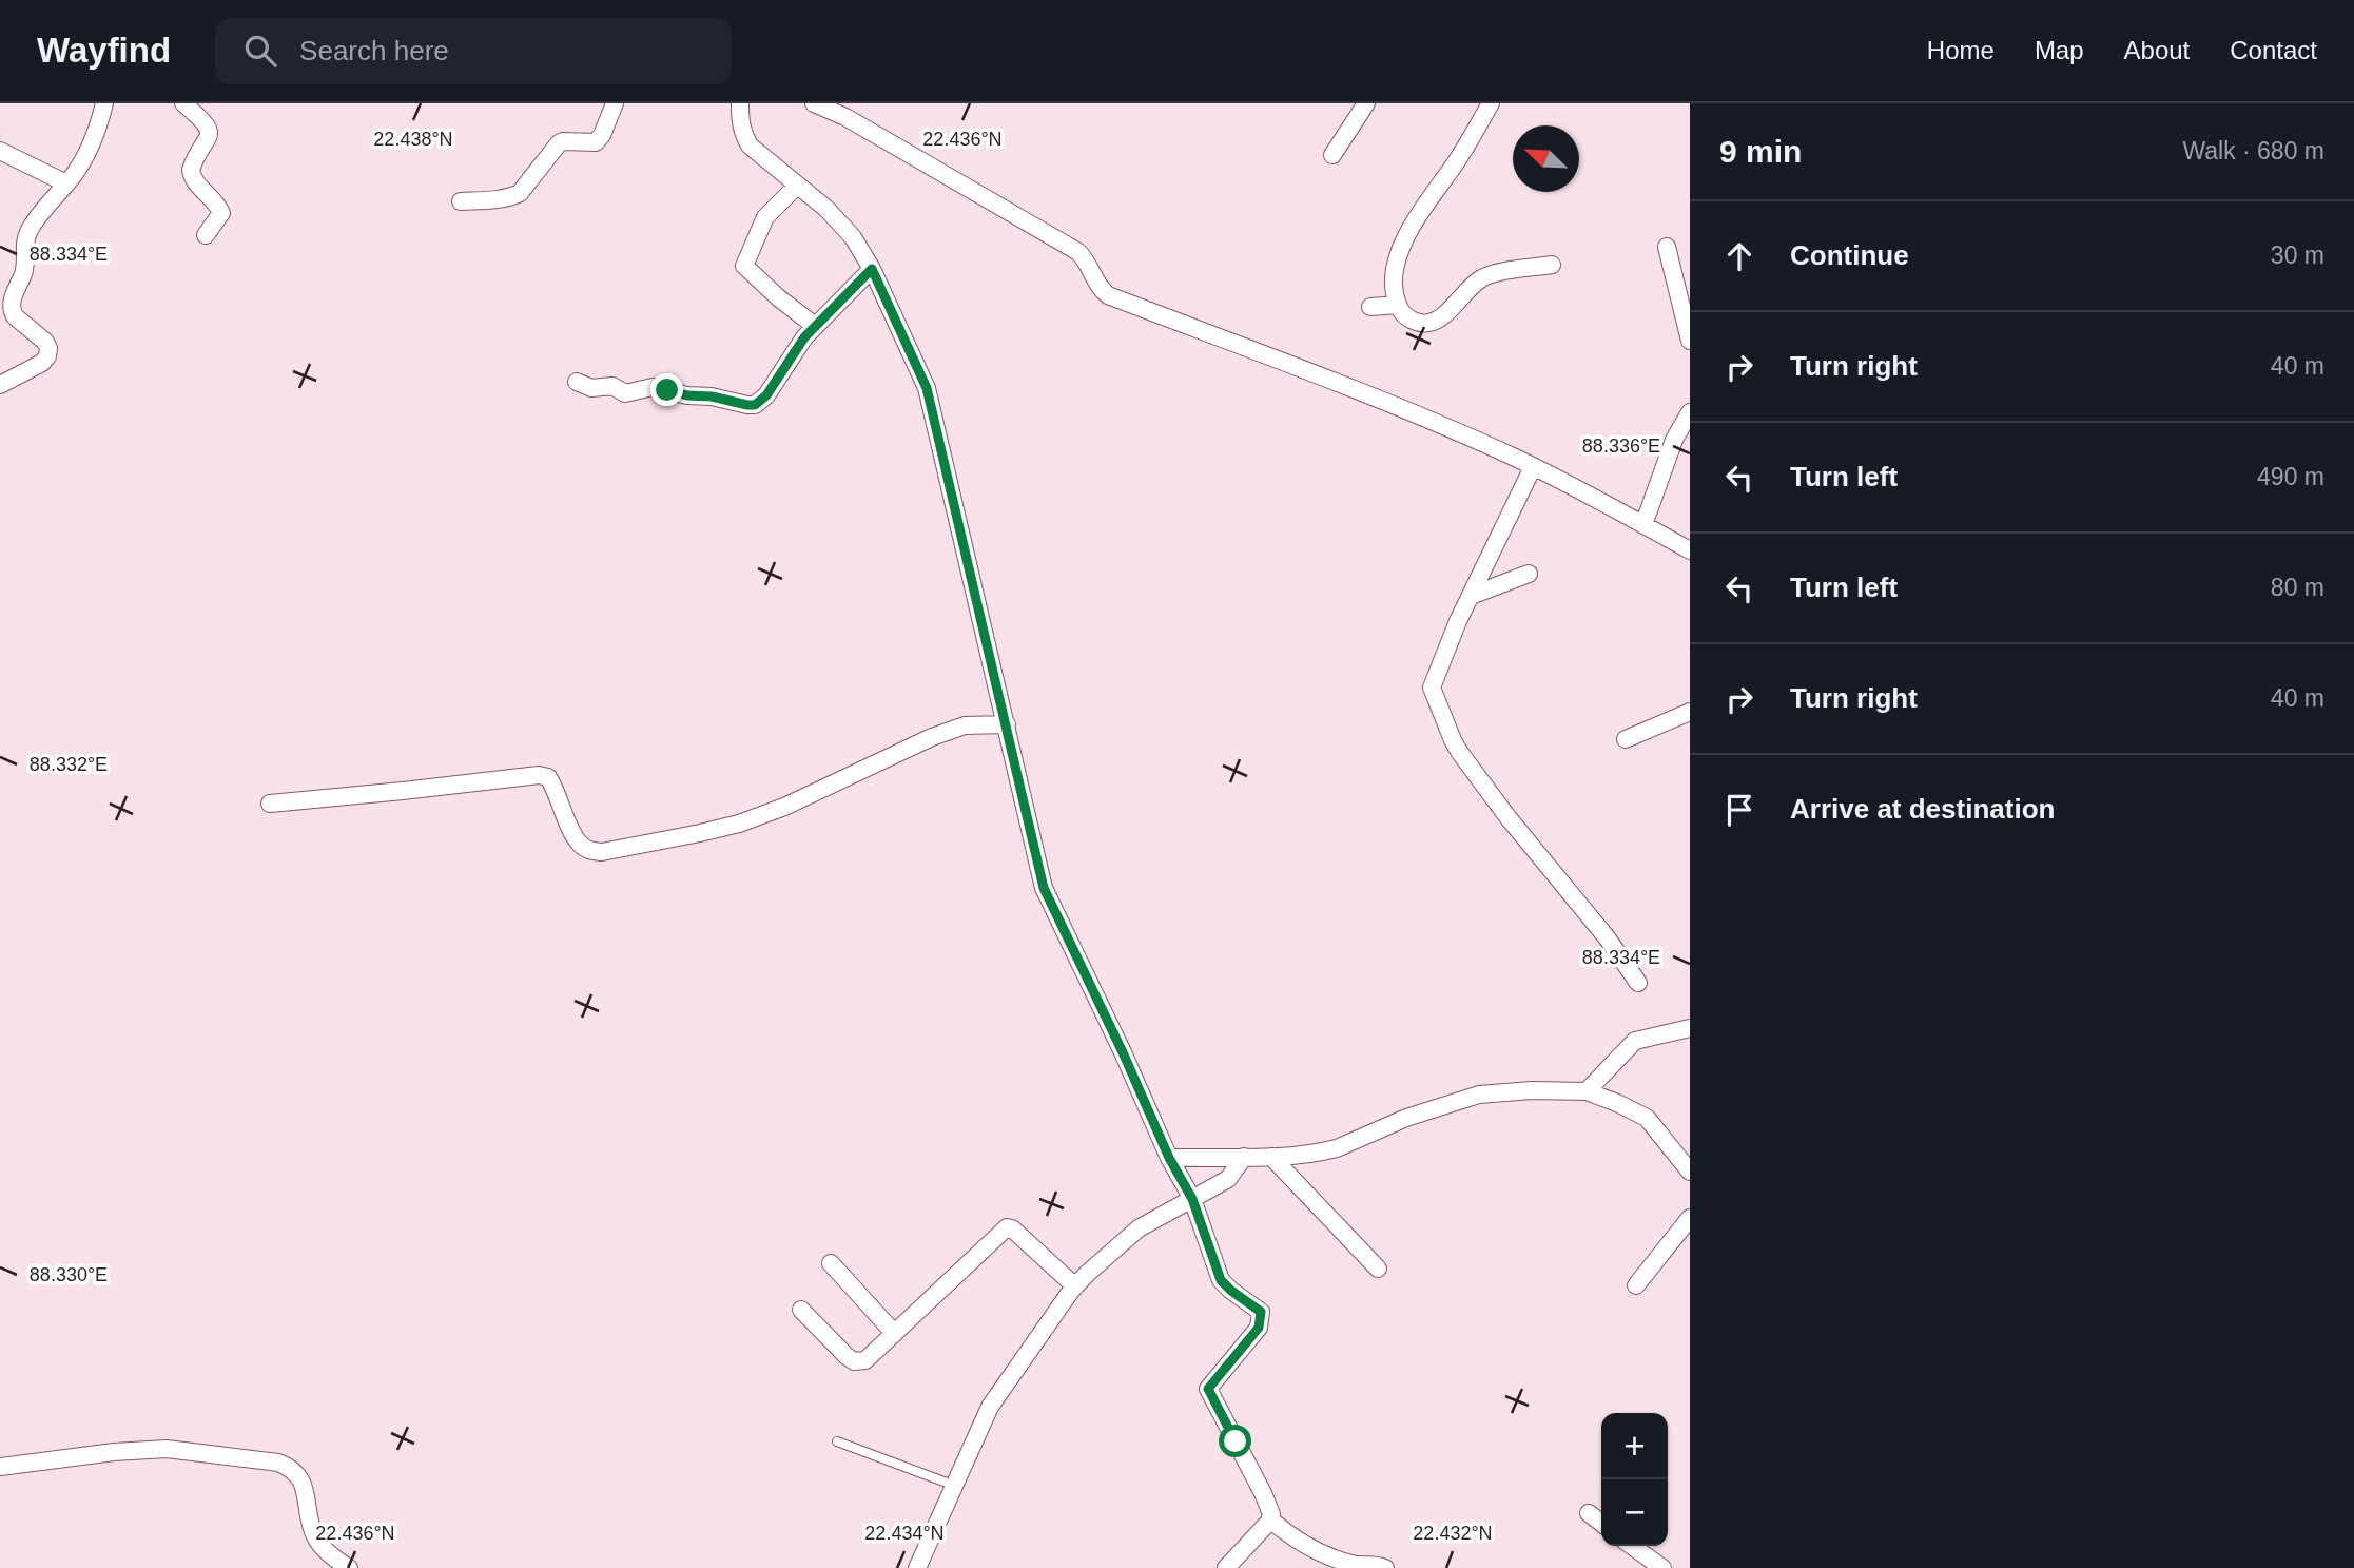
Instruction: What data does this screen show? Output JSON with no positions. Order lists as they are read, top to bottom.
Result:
{
  "north": "top left",
  "page": {
    "header": "Wayfind",
    "search": "Search here",
    "nav": [
      "Home",
      "Map",
      "About",
      "Contact"
    ],
    "heading": ["9 min", "Walk · 680 m"],
    "list": [
      ["Continue", "30 m"],
      ["Turn right", "40 m"],
      ["Turn left", "490 m"],
      ["Turn left", "80 m"],
      ["Turn right", "40 m"],
      "Arrive at destination"
    ],
    "map_buttons": ["+", "−"]
  },
  "coordinates": [
    "22.438°N",
    "22.436°N",
    "88.334°E",
    "88.336°E",
    "88.332°E",
    "88.330°E",
    "22.434°N",
    "22.432°N"
  ]
}
